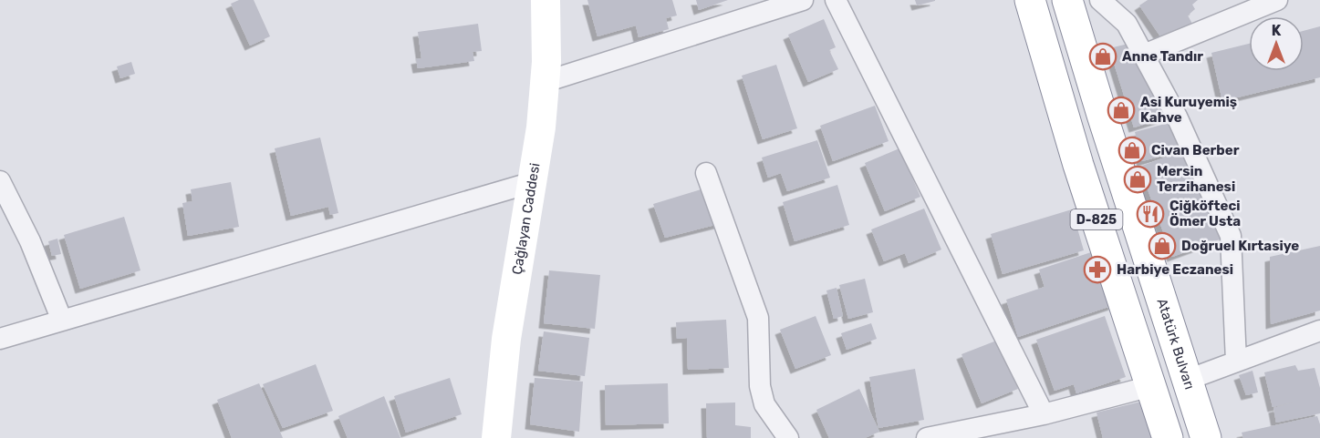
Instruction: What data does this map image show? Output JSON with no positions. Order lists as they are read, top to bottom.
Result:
{
  "streets": {
    "highway": ["D-825", "Atatürk Bulvarı"],
    "street": ["Çağlayan Caddesi"]
  },
  "places": {
    "shop": [
      "Anne Tandır",
      "Asi Kuruyemiş Kahve",
      "Civan Berber",
      "Mersin Terzihanesi",
      "Doğruel Kırtasiye"
    ],
    "restaurant": ["Çiğköfteci Ömer Usta"],
    "pharmacy": ["Harbiye Eczanesi"]
  },
  "north": "top"
}
